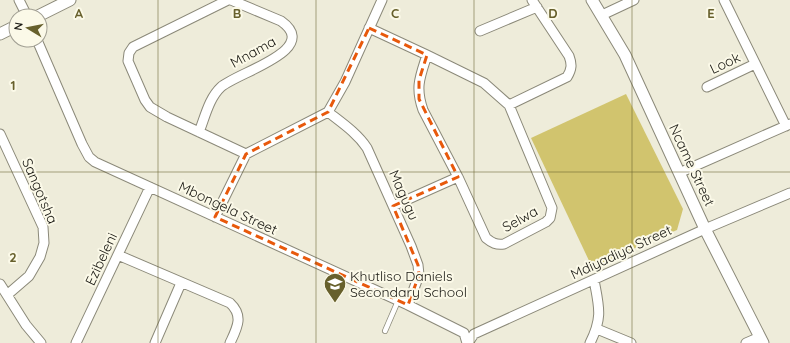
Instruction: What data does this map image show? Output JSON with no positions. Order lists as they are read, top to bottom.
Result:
{
  "streets": {
    "street": [
      "Mnama",
      "Look",
      "Ncame Street",
      "Sangotsha",
      "Magugu",
      "Mbongela Street",
      "Selwa",
      "Mdiyadiya Street",
      "Ezibeleni"
    ]
  },
  "crossings": [
    ["Ncame Street", "Mdiyadiya Street"],
    ["Magugu", "Mbongela Street"],
    ["Mbongela Street", "Mdiyadiya Street"],
    ["Mbongela Street", "Ezibeleni"]
  ],
  "places": {
    "school or university": ["Khutliso Daniels Secondary School"]
  },
  "north": "left",
  "grid": {
    "columns": [
      "A",
      "B",
      "C",
      "D",
      "E"
    ],
    "rows": ["1", "2"]
  }
}
